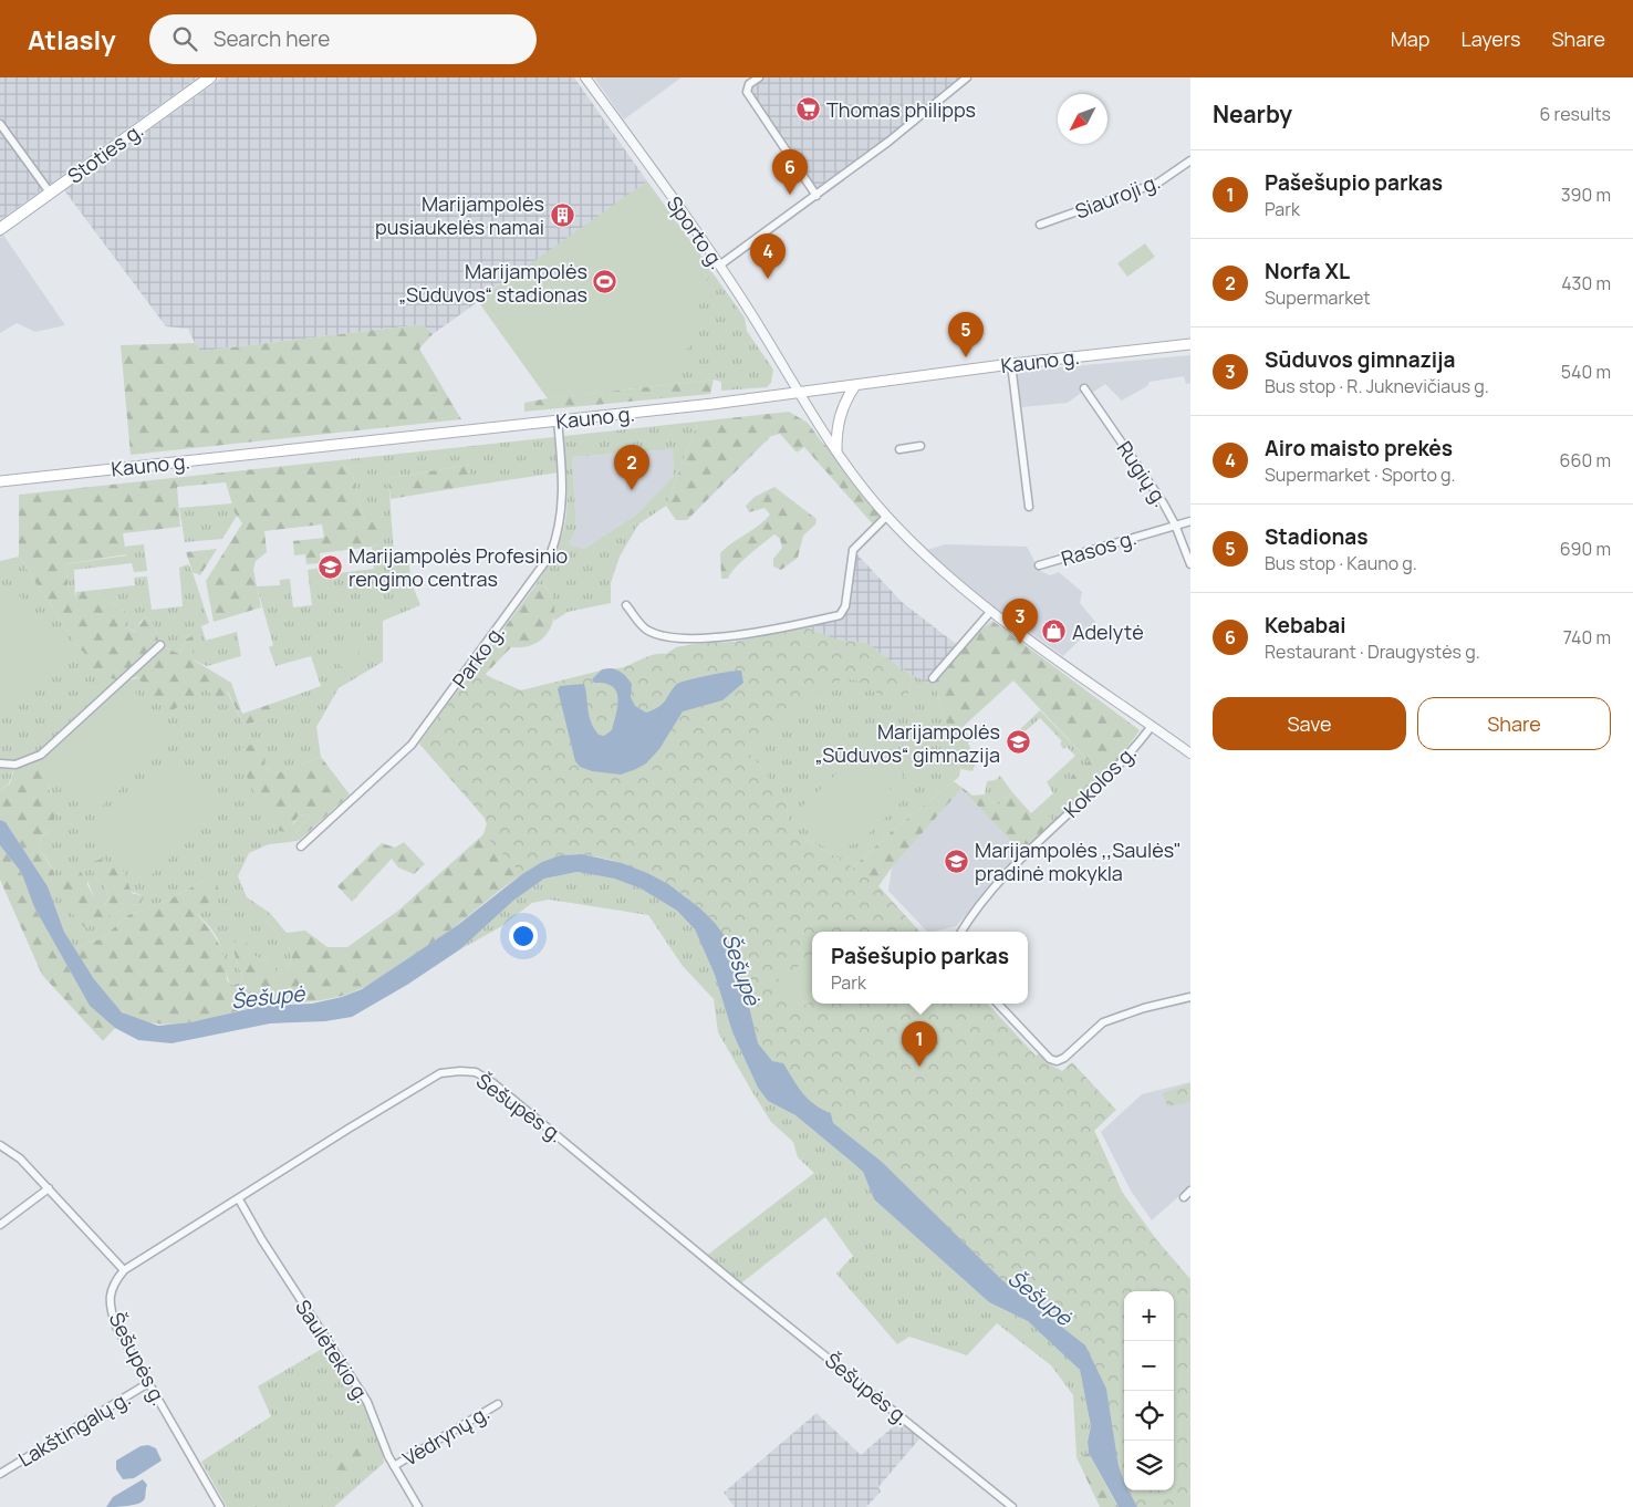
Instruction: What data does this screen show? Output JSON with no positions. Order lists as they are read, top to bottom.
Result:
{
  "streets": {
    "main road": ["Stoties g.", "Kauno g."],
    "street": [
      "Siauroji g.",
      "Sporto g.",
      "Rugių g.",
      "Rasos g.",
      "Parko g.",
      "Kokolos g.",
      "Šešupės g.",
      "Saulėtekio g.",
      "Lakštingalų g.",
      "Vėdrynų g."
    ]
  },
  "crossings": [
    ["Sporto g.", "Kauno g."],
    ["Sporto g.", "Kokolos g."],
    ["Kauno g.", "Parko g."],
    ["Rugių g.", "Rasos g."],
    ["Šešupės g.", "Saulėtekio g."],
    ["Šešupės g.", "Lakštingalų g."],
    ["Saulėtekio g.", "Vėdrynų g."]
  ],
  "water": ["Šešupė"],
  "places": {
    "supermarket": ["Thomas philipps"],
    "building": ["Marijampolės pusiaukelės namai"],
    "sports": ["Marijampolės „Sūduvos“ stadionas"],
    "school or university": ["Marijampolės Profesinio rengimo centras", "Marijampolės „Sūduvos“ gimnazija", "Marijampolės ,,Saulės\" pradinė mokykla"],
    "shop": ["Adelytė"]
  },
  "north": "bottom left",
  "page": {
    "header": "Atlasly",
    "search": "Search here",
    "nav": ["Map", "Layers", "Share"],
    "heading": ["Nearby", "6 results"],
    "pins": [
      "6",
      "4",
      "5",
      "2",
      "3",
      "1"
    ],
    "list": [
      {
        "mark": "1",
        "name": "Pašešupio parkas",
        "note": "Park",
        "value": "390 m"
      },
      {
        "mark": "2",
        "name": "Norfa XL",
        "note": "Supermarket",
        "value": "430 m"
      },
      {
        "mark": "3",
        "name": "Sūduvos gimnazija",
        "note": "Bus stop · R. Juknevičiaus g.",
        "value": "540 m"
      },
      {
        "mark": "4",
        "name": "Airo maisto prekės",
        "note": "Supermarket · Sporto g.",
        "value": "660 m"
      },
      {
        "mark": "5",
        "name": "Stadionas",
        "note": "Bus stop · Kauno g.",
        "value": "690 m"
      },
      {
        "mark": "6",
        "name": "Kebabai",
        "note": "Restaurant · Draugystės g.",
        "value": "740 m"
      }
    ],
    "buttons": ["Save", "Share"],
    "popup": ["Pašešupio parkas", "Park"],
    "map_buttons": ["+", "−"]
  }
}
